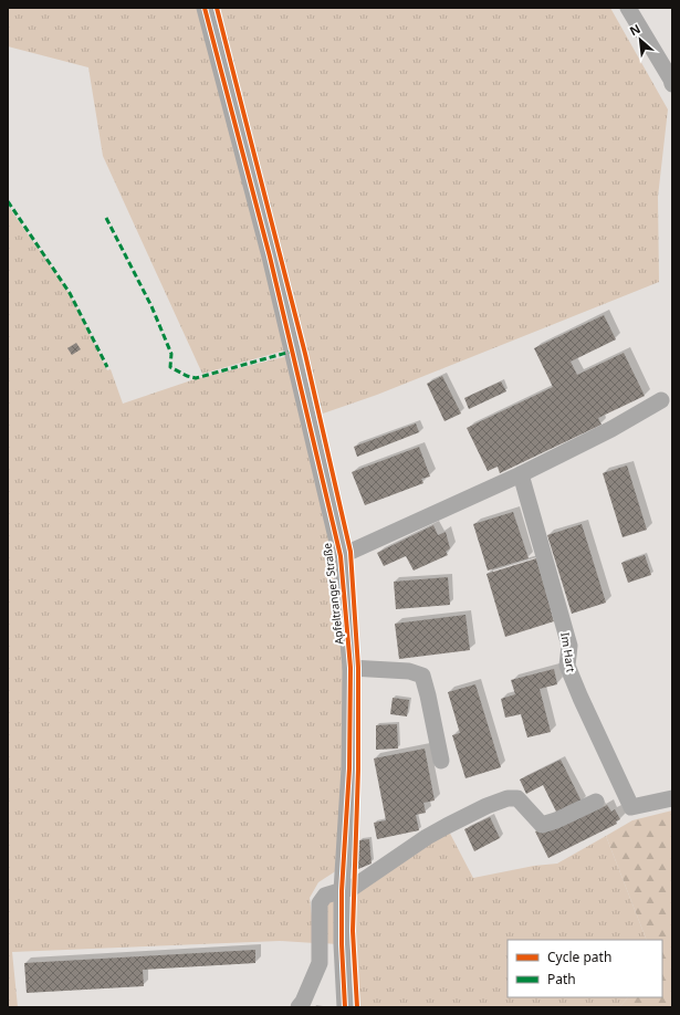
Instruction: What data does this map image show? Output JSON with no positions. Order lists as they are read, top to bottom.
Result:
{
  "streets": {
    "street": ["Apfeltranger Straße", "Im Hart"]
  },
  "legend": ["Cycle path", "Path"],
  "north": "top left"
}
